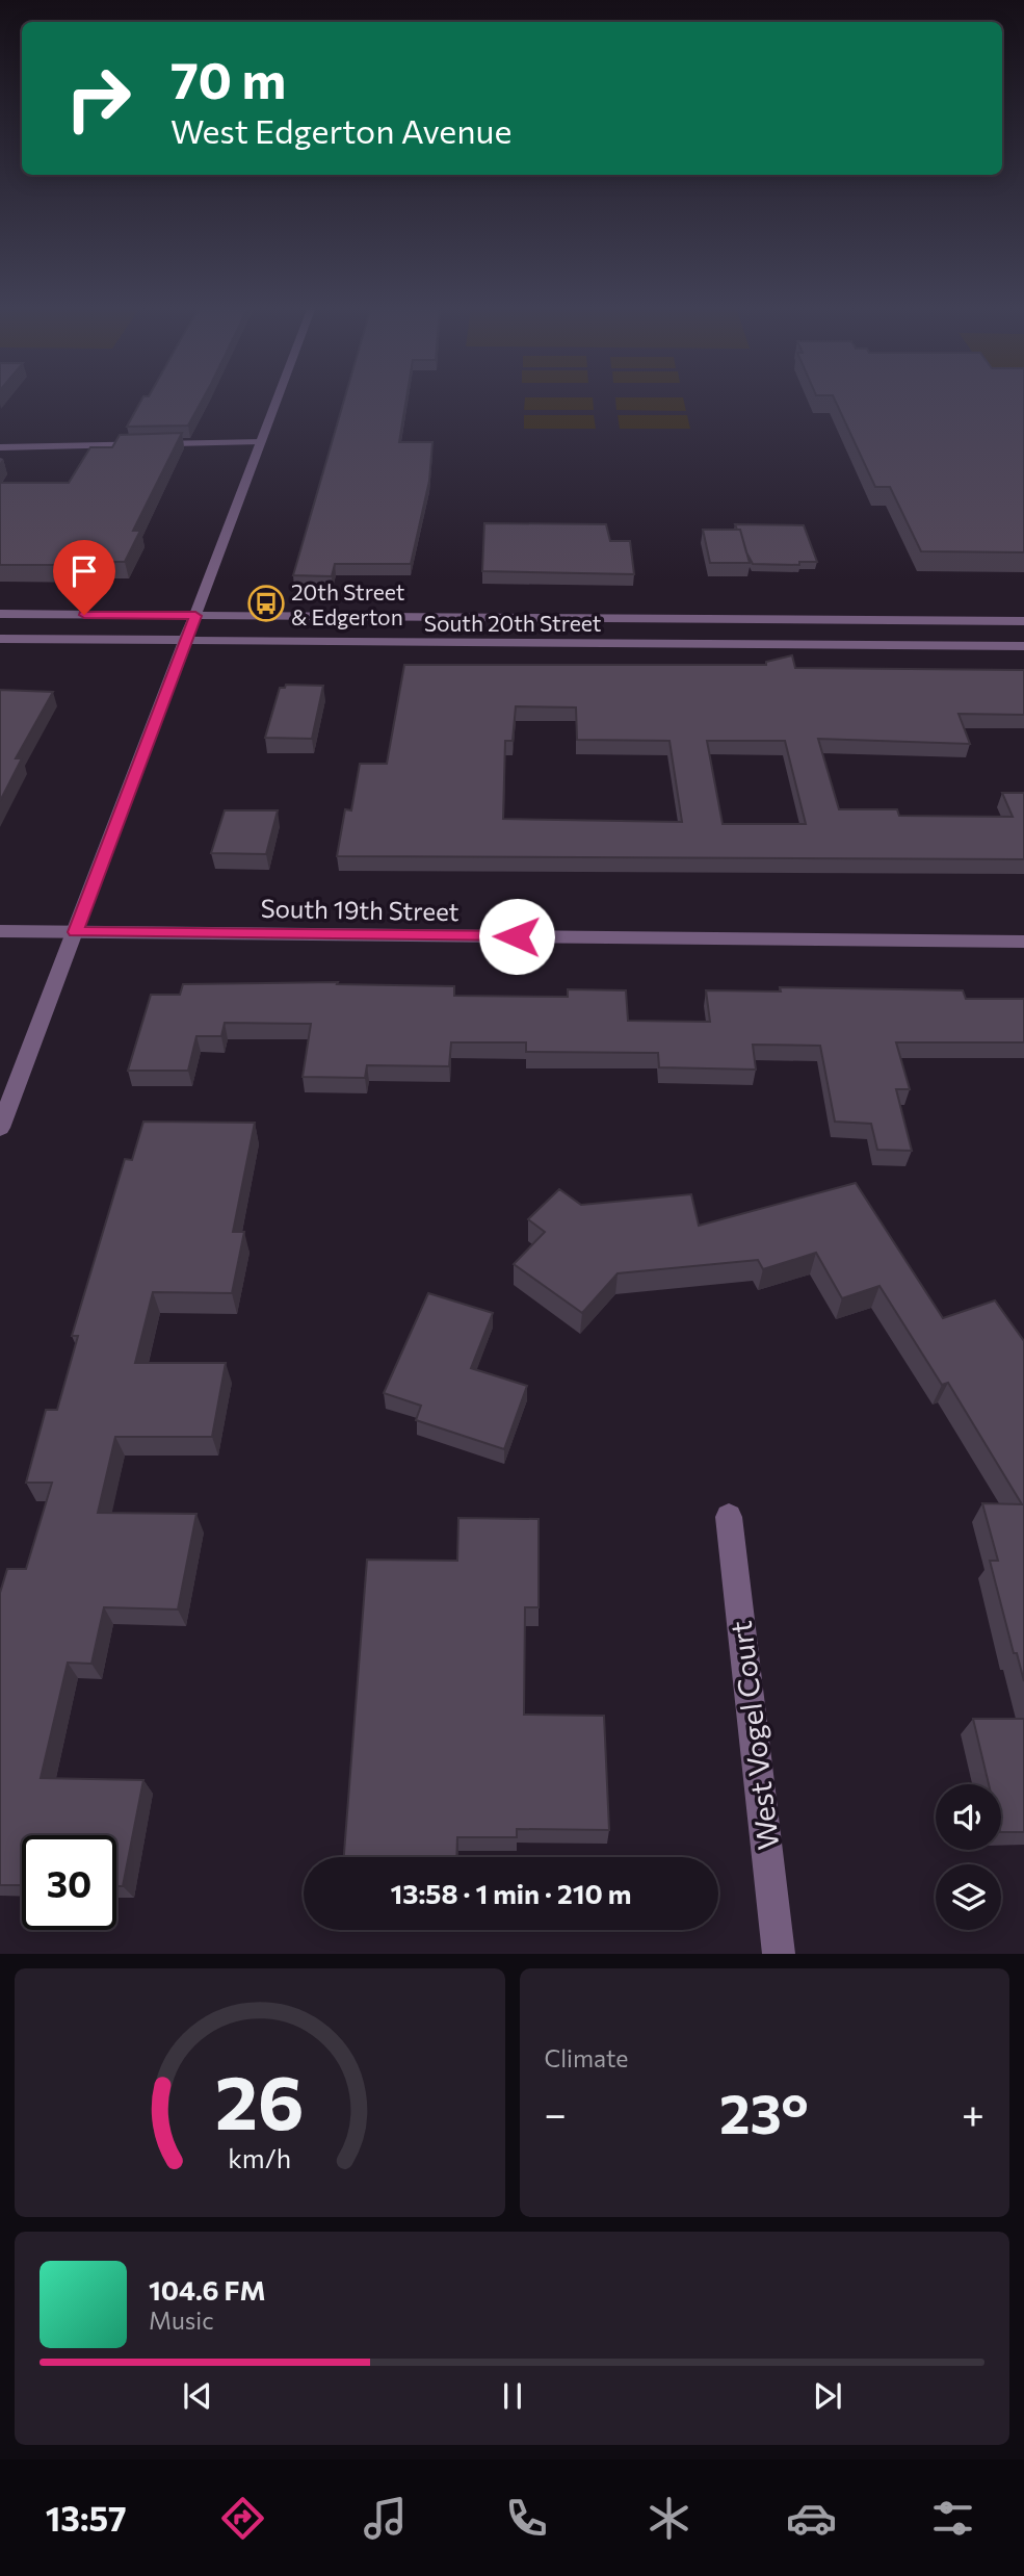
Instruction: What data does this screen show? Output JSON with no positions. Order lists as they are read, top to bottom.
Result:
{
  "streets": {
    "street": ["South 20th Street", "South 19th Street", "West Vogel Court"]
  },
  "places": {
    "bus stop": ["20th Street & Edgerton"]
  },
  "page": {
    "turn": ["70 m", "West Edgerton Avenue"],
    "limit": "30",
    "trip": "13:58 · 1 min · 210 m",
    "tile": "Climate",
    "heat": ["−", "23°", "+"],
    "song": ["104.6 FM", "Music"],
    "tabs": "13:57",
    "gauge": ["26", "km/h"]
  }
}
